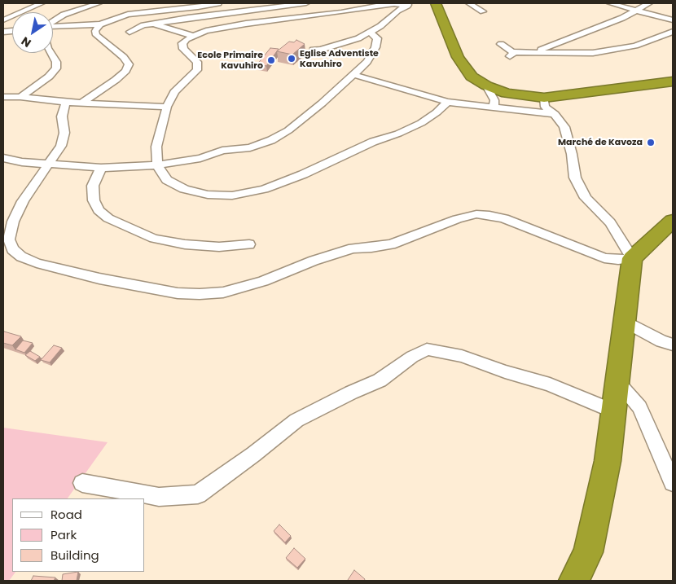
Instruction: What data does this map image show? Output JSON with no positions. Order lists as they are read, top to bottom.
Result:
{
  "places": ["Eglise Adventiste Kavuhiro", "Ecole Primaire Kavuhiro", "Marché de Kavoza"],
  "legend": ["Road", "Park", "Building"],
  "north": "bottom left"
}
